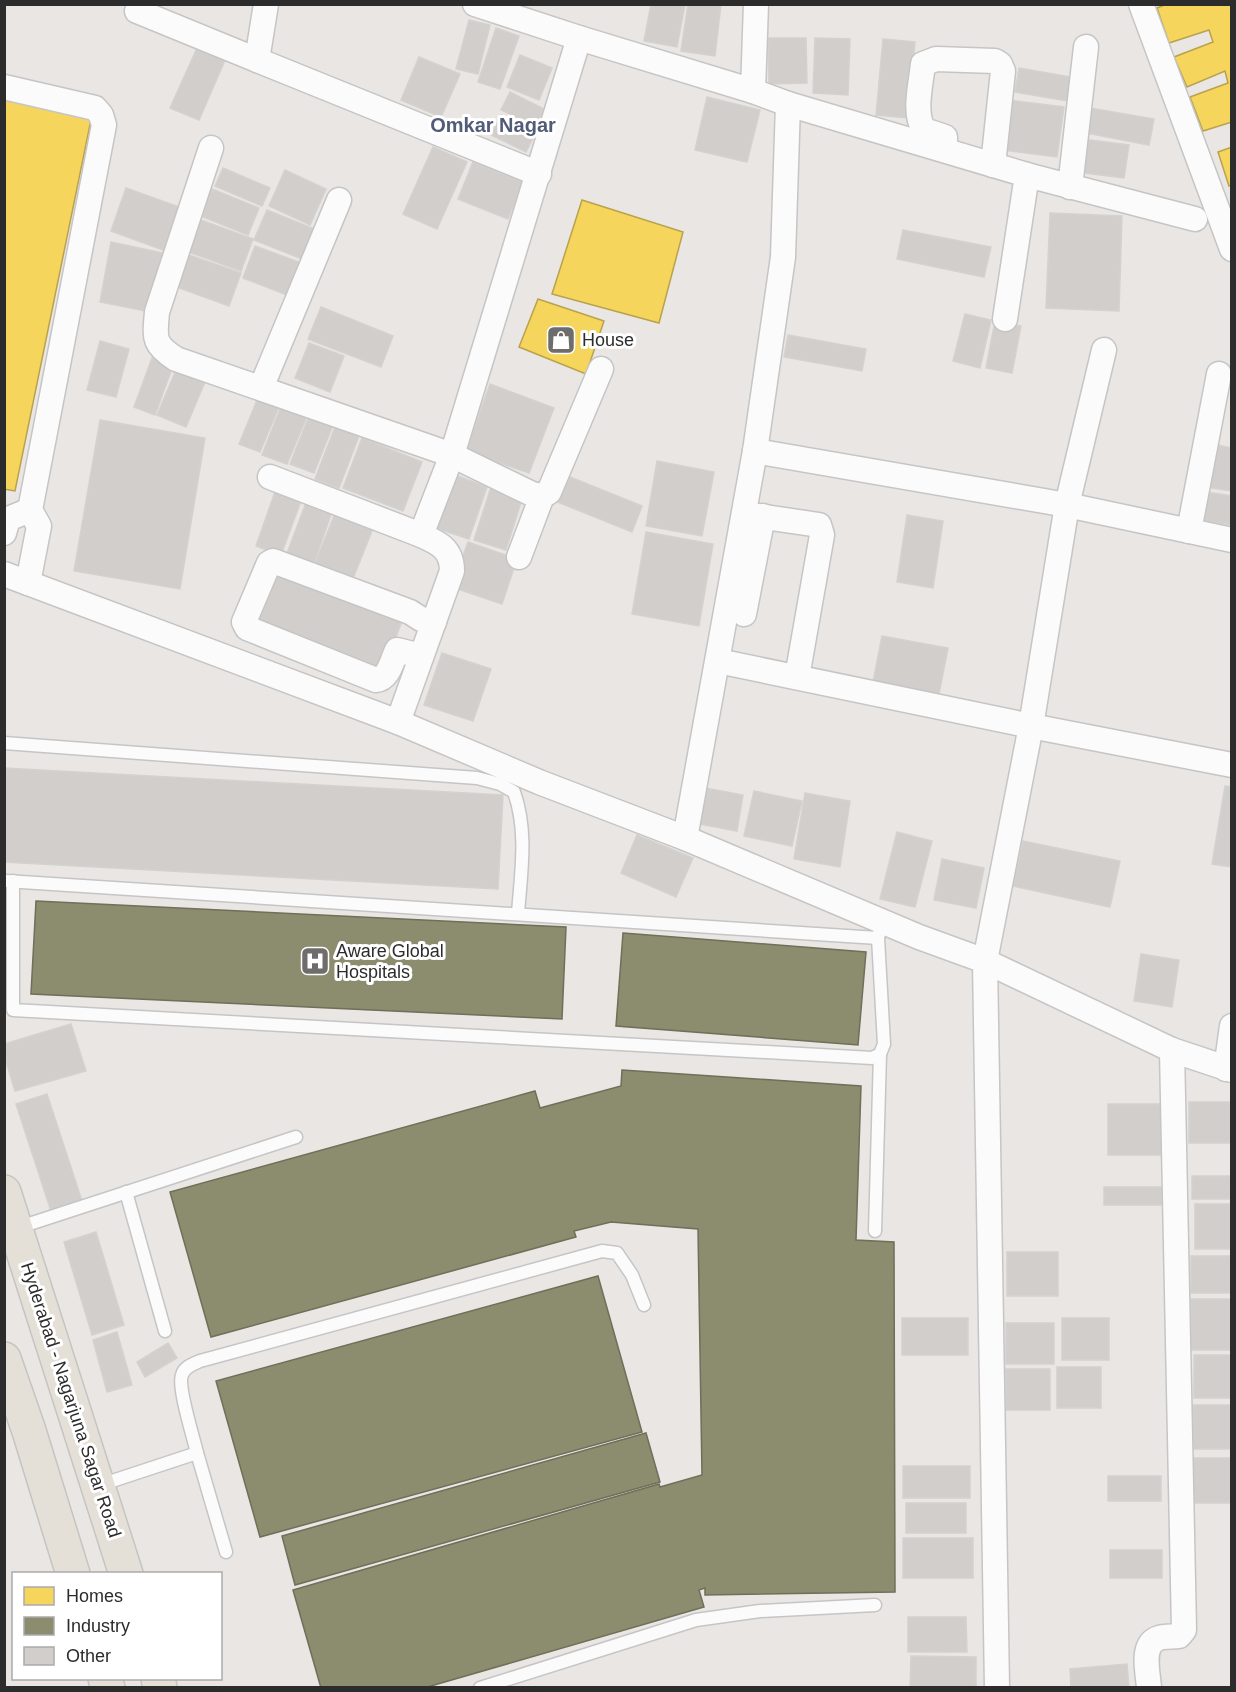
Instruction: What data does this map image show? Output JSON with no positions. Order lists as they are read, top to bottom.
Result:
{
  "streets": {
    "main road": ["Hyderabad - Nagarjuna Sagar Road"]
  },
  "districts": ["Omkar Nagar"],
  "places": {
    "shop": ["House"],
    "hospital": ["Aware Global Hospitals"]
  },
  "legend": ["Homes", "Industry", "Other"]
}
